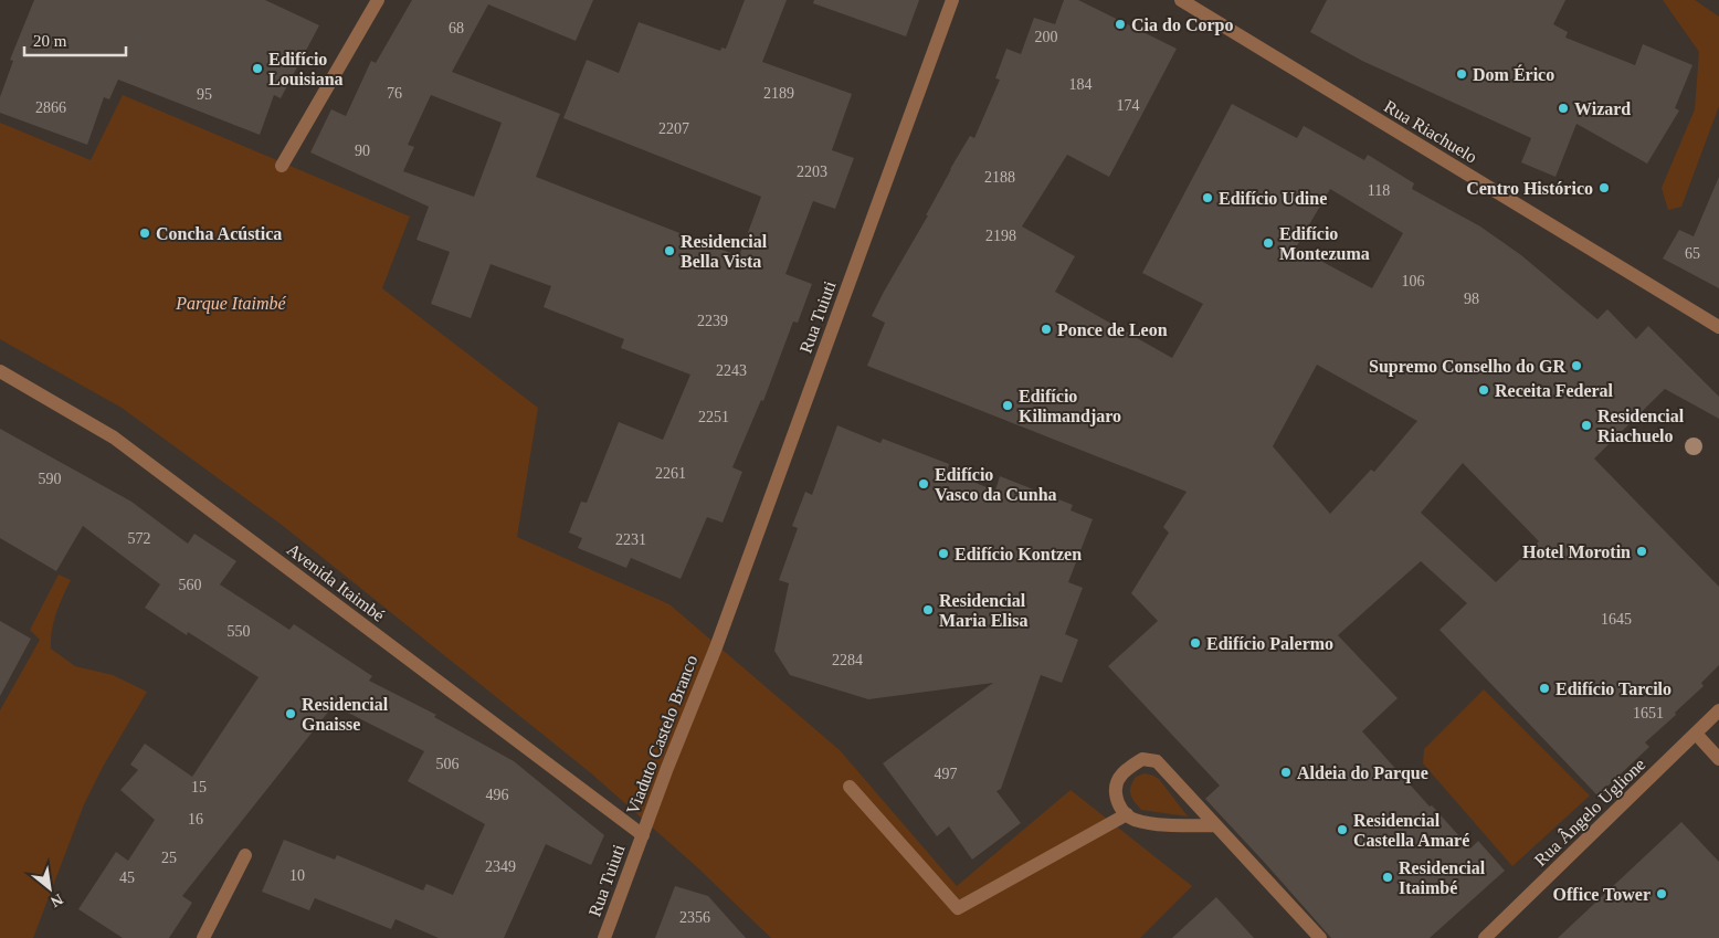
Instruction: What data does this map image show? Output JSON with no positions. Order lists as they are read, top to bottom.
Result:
{
  "streets": {
    "street": [
      "Rua Riachuelo",
      "Rua Tuiuti",
      "Avenida Itaimbé",
      "Viaduto Castelo Branco",
      "Rua Ângelo Uglione"
    ]
  },
  "crossings": [
    ["Rua Tuiuti", "Avenida Itaimbé"],
    ["Rua Tuiuti", "Viaduto Castelo Branco"],
    ["Avenida Itaimbé", "Viaduto Castelo Branco"]
  ],
  "parks": ["Parque Itaimbé"],
  "places": [
    "Cia do Corpo",
    "Edifício Louisiana",
    "Dom Érico",
    "Wizard",
    "Centro Histórico",
    "Edifício Udine",
    "Concha Acústica",
    "Edifício Montezuma",
    "Residencial Bella Vista",
    "Ponce de Leon",
    "Supremo Conselho do GR",
    "Receita Federal",
    "Edifício Kilimandjaro",
    "Residencial Riachuelo",
    "Edifício Vasco da Cunha",
    "Hotel Morotin",
    "Edifício Kontzen",
    "Residencial Maria Elisa",
    "Edifício Palermo",
    "Edifício Tarcilo",
    "Residencial Gnaisse",
    "Aldeia do Parque",
    "Residencial Castella Amaré",
    "Residencial Itaimbé",
    "Office Tower"
  ],
  "house_numbers": [
    "68",
    "200",
    "184",
    "76",
    "2189",
    "95",
    "174",
    "2866",
    "2207",
    "90",
    "2203",
    "2188",
    "118",
    "2198",
    "65",
    "106",
    "98",
    "2239",
    "2243",
    "2251",
    "2261",
    "590",
    "572",
    "2231",
    "560",
    "1645",
    "550",
    "2284",
    "1651",
    "506",
    "497",
    "15",
    "496",
    "16",
    "25",
    "2349",
    "10",
    "45",
    "2356"
  ],
  "scale_bar": "20 m",
  "north": "bottom right"
}
